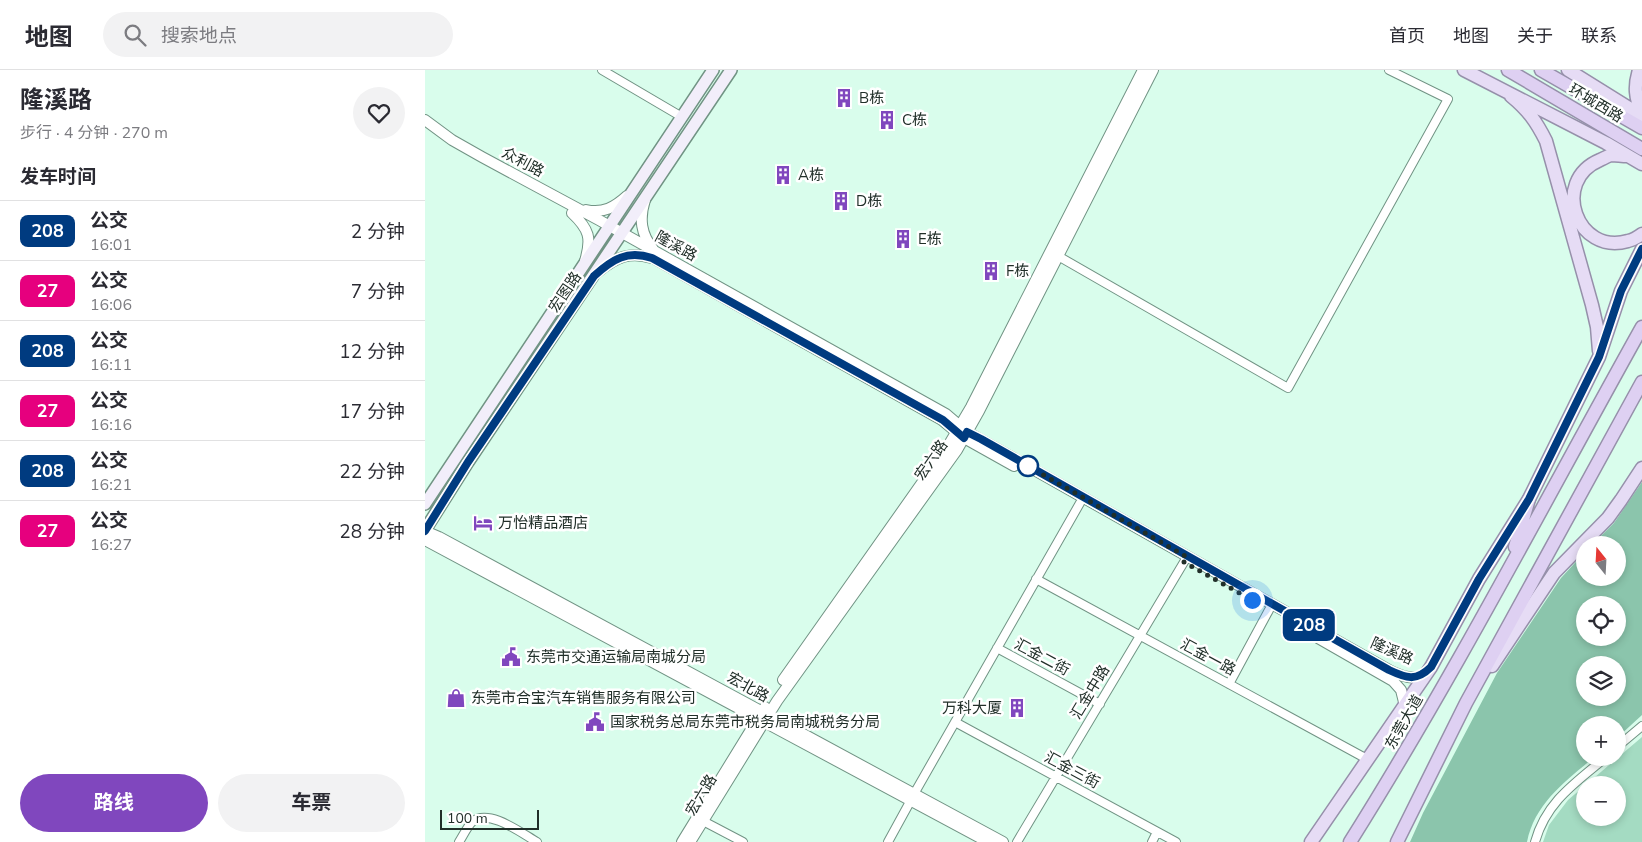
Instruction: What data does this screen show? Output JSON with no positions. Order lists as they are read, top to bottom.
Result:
{
  "streets": {
    "highway": ["环城西路", "东莞大道"],
    "main road": ["宏图路"],
    "street": [
      "众利路",
      "隆溪路",
      "宏六路",
      "汇金二街",
      "汇金一路",
      "宏北路",
      "汇金中路",
      "汇金三街"
    ]
  },
  "crossings": [
    ["众利路", "隆溪路"],
    ["众利路", "宏图路"],
    ["隆溪路", "宏图路"],
    ["隆溪路", "宏六路"],
    ["隆溪路", "汇金中路"],
    ["宏图路", "宏北路"],
    ["宏六路", "宏北路"],
    ["汇金二街", "汇金中路"],
    ["汇金一路", "汇金中路"],
    ["汇金中路", "汇金三街"]
  ],
  "places": {
    "building": [
      "B栋",
      "C栋",
      "A栋",
      "D栋",
      "E栋",
      "F栋",
      "万科大厦"
    ],
    "hotel": ["万怡精品酒店"],
    "public building": ["东莞市交通运输局南城分局", "国家税务总局东莞市税务局南城税务分局"],
    "shop": ["东莞市合宝汽车销售服务有限公司"]
  },
  "lines": ["bus line 208"],
  "scale_bar": "100 m",
  "north": "top",
  "page": {
    "header": "地图",
    "search": "搜索地点",
    "nav": [
      "首页",
      "地图",
      "关于",
      "联系"
    ],
    "heading": [
      ["隆溪路", "步行 · 4 分钟 · 270 m"],
      "发车时间"
    ],
    "on_map": "208",
    "list": [
      {
        "mark": "208",
        "name": "公交",
        "note": "16:01",
        "value": "2 分钟"
      },
      {
        "mark": "27",
        "name": "公交",
        "note": "16:06",
        "value": "7 分钟"
      },
      {
        "mark": "208",
        "name": "公交",
        "note": "16:11",
        "value": "12 分钟"
      },
      {
        "mark": "27",
        "name": "公交",
        "note": "16:16",
        "value": "17 分钟"
      },
      {
        "mark": "208",
        "name": "公交",
        "note": "16:21",
        "value": "22 分钟"
      },
      {
        "mark": "27",
        "name": "公交",
        "note": "16:27",
        "value": "28 分钟"
      }
    ],
    "map_buttons": ["+", "−"],
    "buttons": ["路线", "车票"],
    "scale": "100 m"
  }
}
